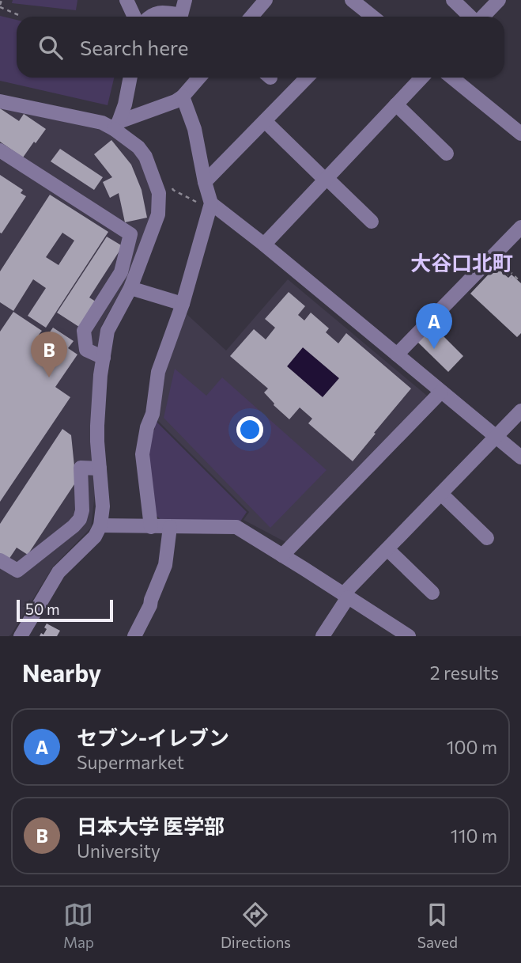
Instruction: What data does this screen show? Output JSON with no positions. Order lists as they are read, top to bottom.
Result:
{
  "districts": ["大谷口北町"],
  "scale_bar": "50 m",
  "page": {
    "search": "Search here",
    "pins": ["A", "B"],
    "scale": "50 m",
    "heading": ["Nearby", "2 results"],
    "list": [
      {
        "mark": "A",
        "name": "セブン-イレブン",
        "note": "Supermarket",
        "value": "100 m"
      },
      {
        "mark": "B",
        "name": "日本大学 医学部",
        "note": "University",
        "value": "110 m"
      }
    ],
    "nav": ["Map", "Directions", "Saved"]
  }
}
